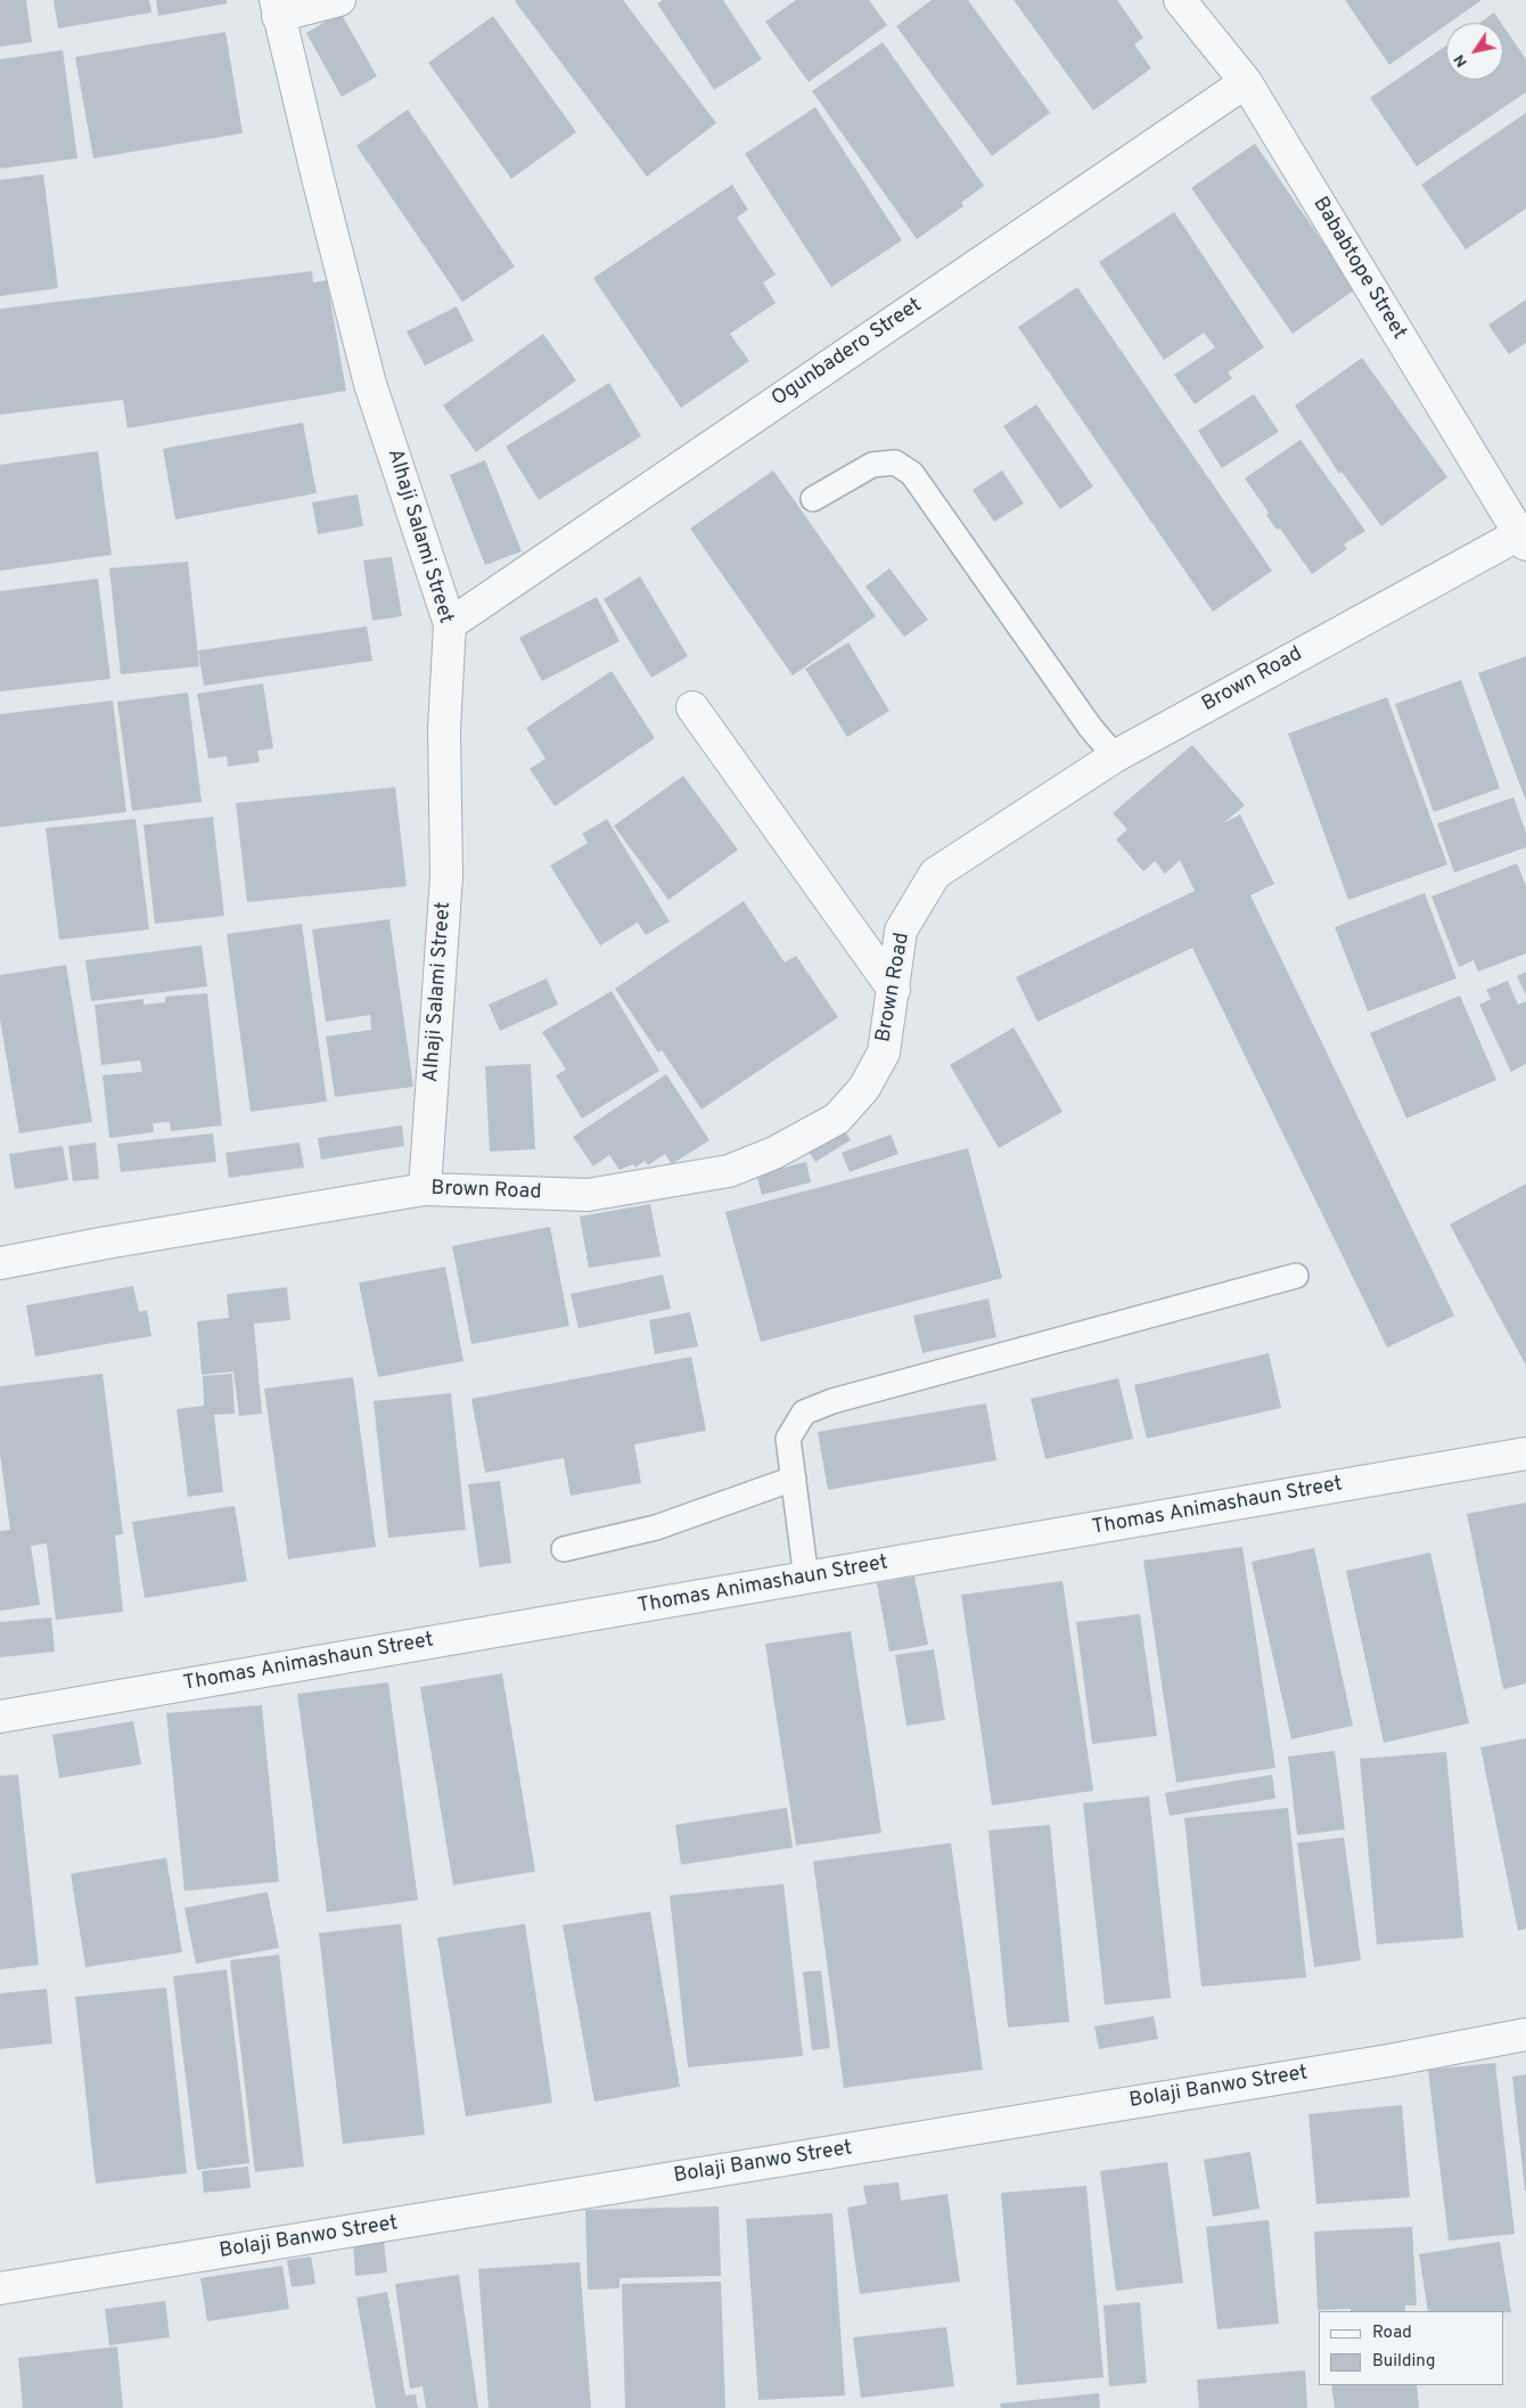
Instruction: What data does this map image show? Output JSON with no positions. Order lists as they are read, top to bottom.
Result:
{
  "streets": {
    "street": [
      "Bababtope Street",
      "Ogunbadero Street",
      "Alhaji Salami Street",
      "Brown Road",
      "Thomas Animashaun Street",
      "Bolaji Banwo Street"
    ]
  },
  "crossings": [
    ["Bababtope Street", "Ogunbadero Street"],
    ["Bababtope Street", "Brown Road"],
    ["Ogunbadero Street", "Alhaji Salami Street"],
    ["Alhaji Salami Street", "Brown Road"]
  ],
  "legend": ["Road", "Building"],
  "north": "bottom left"
}
